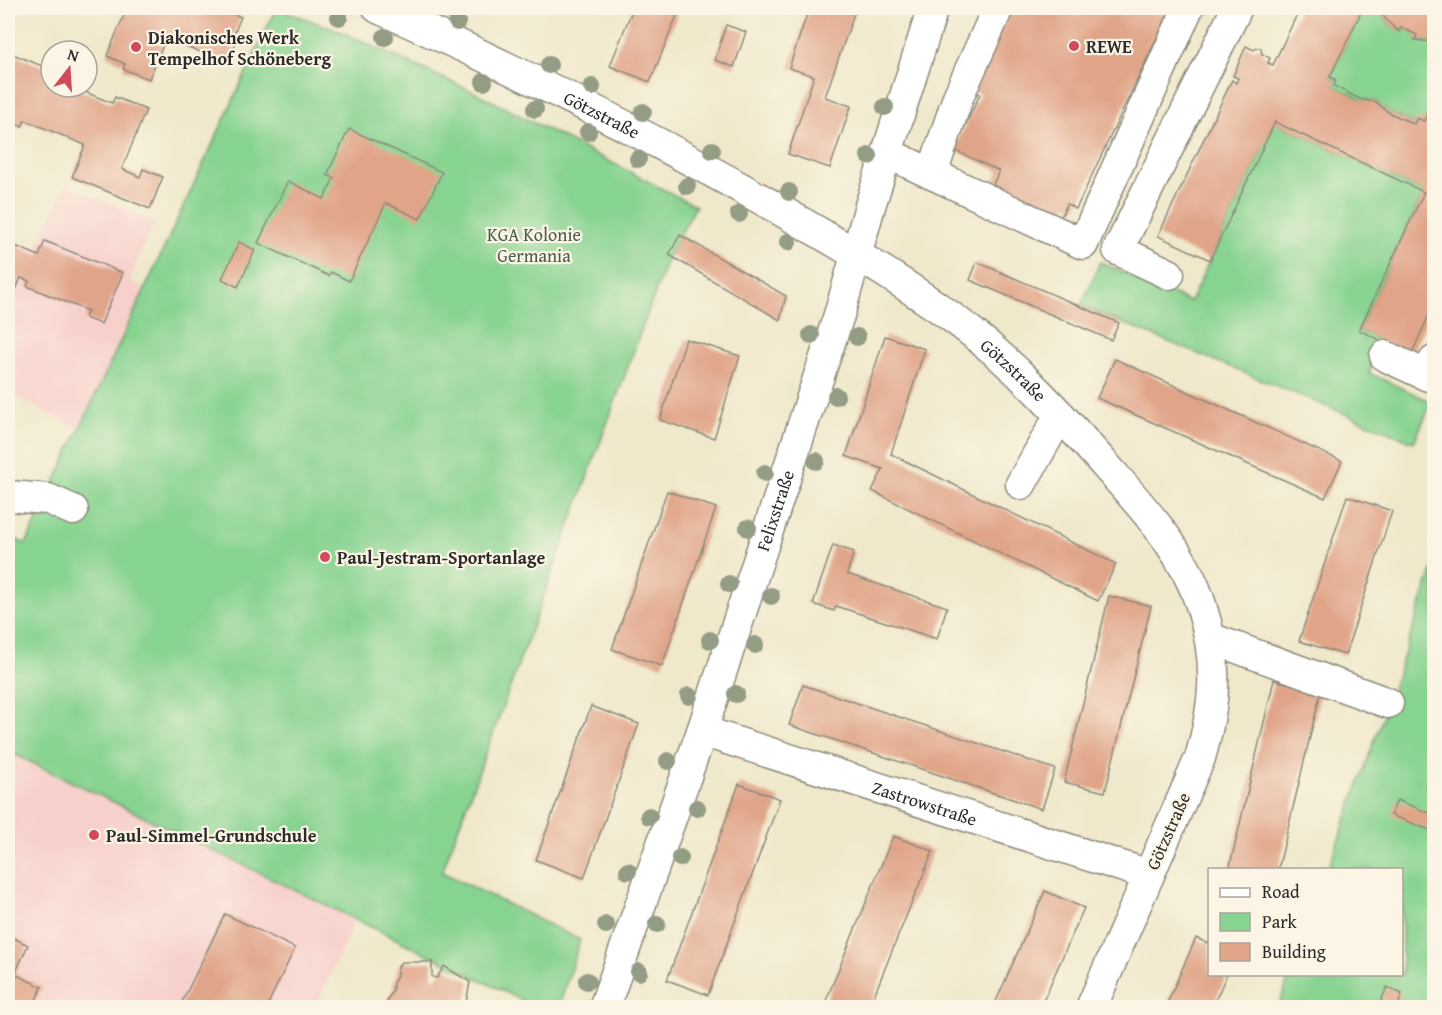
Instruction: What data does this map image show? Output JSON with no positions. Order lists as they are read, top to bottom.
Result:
{
  "streets": {
    "street": ["Götzstraße", "Felixstraße", "Zastrowstraße"]
  },
  "crossings": [
    ["Götzstraße", "Felixstraße"],
    ["Götzstraße", "Zastrowstraße"],
    ["Felixstraße", "Zastrowstraße"]
  ],
  "parks": ["KGA Kolonie Germania"],
  "places": [
    "REWE",
    "Diakonisches Werk Tempelhof Schöneberg",
    "Paul-Jestram-Sportanlage",
    "Paul-Simmel-Grundschule"
  ],
  "legend": ["Road", "Park", "Building"],
  "north": "top"
}
